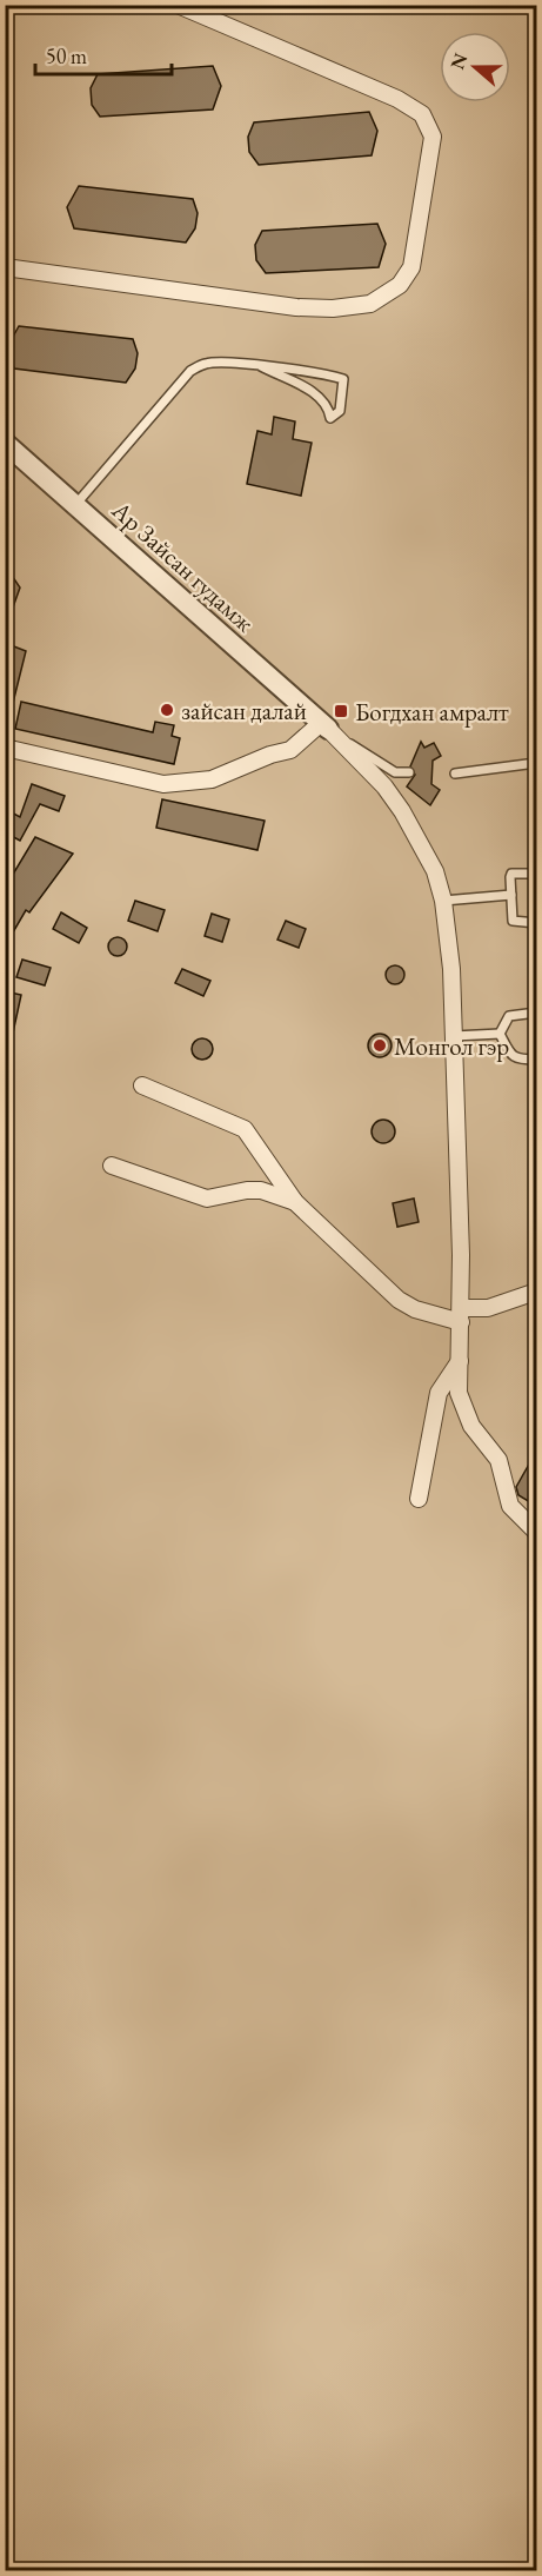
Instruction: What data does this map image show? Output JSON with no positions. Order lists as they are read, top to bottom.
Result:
{
  "streets": {
    "street": ["Ар Зайсан гудамж"]
  },
  "places": {
    "other": ["зайсан далай", "Монгол гэр"],
    "transit": ["Богдхан амралт"]
  },
  "scale_bar": "50 m",
  "north": "left"
}
